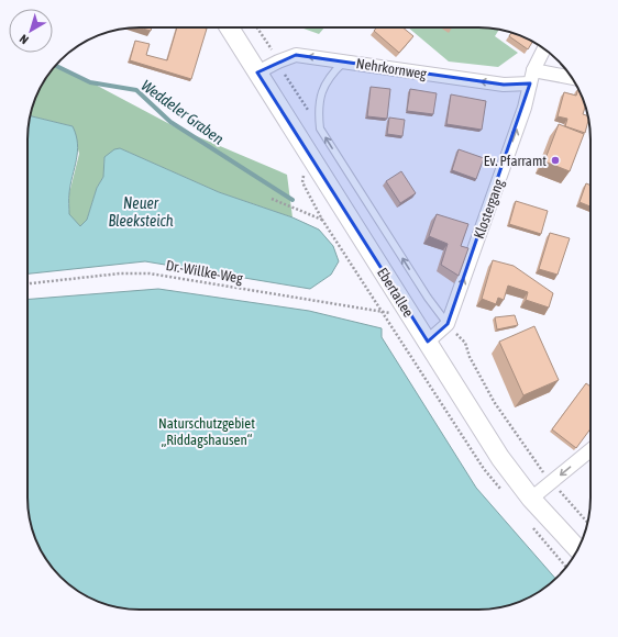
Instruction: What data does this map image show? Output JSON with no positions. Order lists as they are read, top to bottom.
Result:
{
  "streets": {
    "main road": ["Ebertallee"],
    "street": ["Nehrkornweg", "Klostergang"],
    "path": ["Dr.-Willke-Weg"]
  },
  "crossings": [
    ["Nehrkornweg", "Klostergang"],
    ["Nehrkornweg", "Ebertallee"],
    ["Klostergang", "Ebertallee"]
  ],
  "one_way": ["Nehrkornweg", "Klostergang"],
  "water": ["Weddeler Graben", "Neuer Bleeksteich"],
  "parks": ["Naturschutzgebiet „Riddagshausen“"],
  "places": ["Ev. Pfarramt"],
  "north": "bottom left"
}
